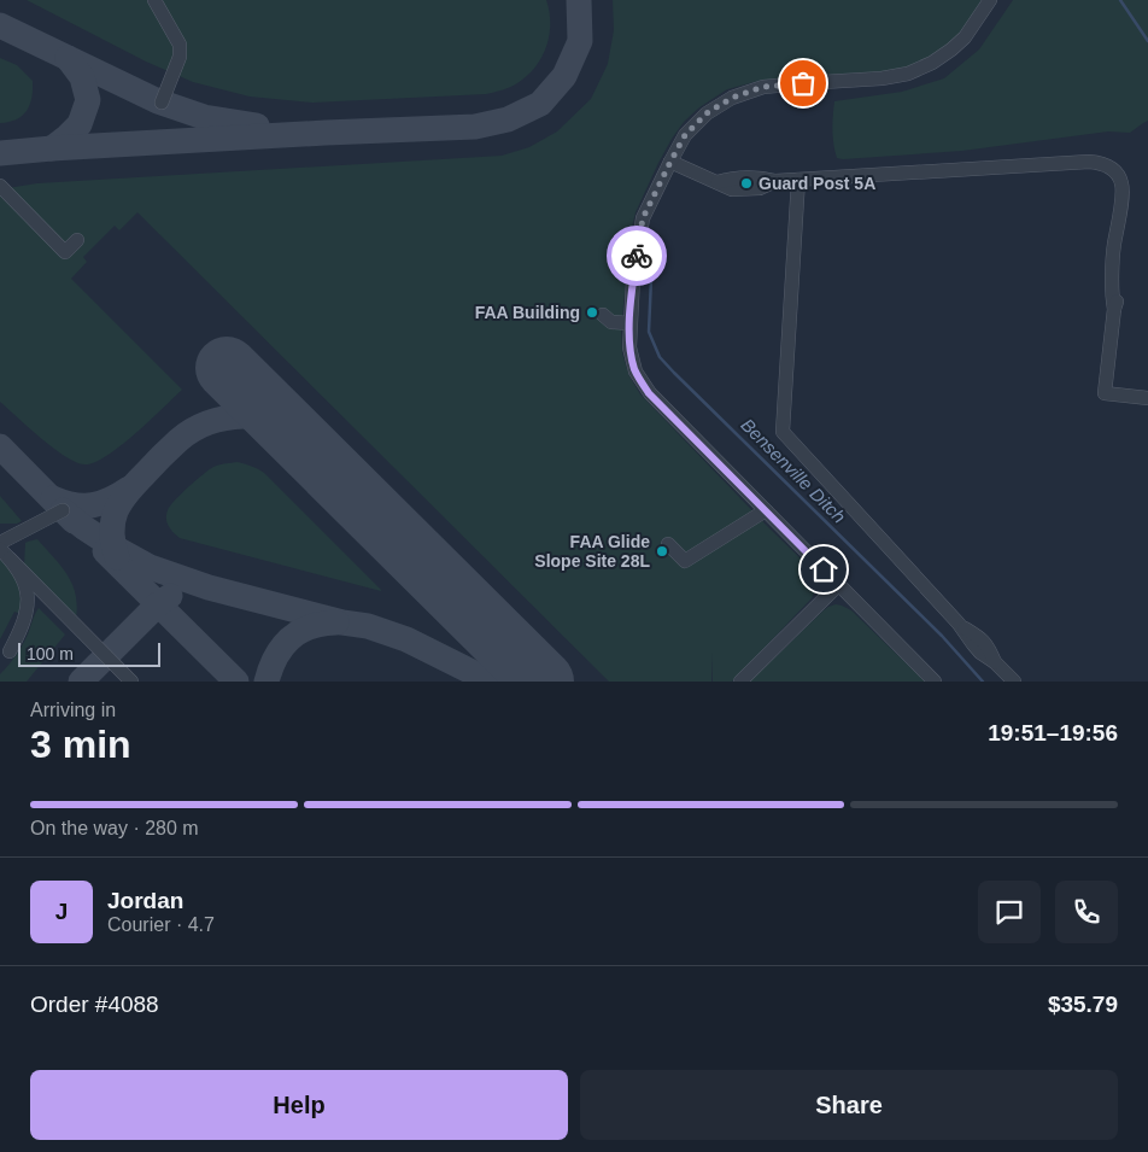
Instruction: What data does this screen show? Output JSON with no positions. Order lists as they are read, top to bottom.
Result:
{
  "water": ["Bensenville Ditch"],
  "places": ["Guard Post 5A", "FAA Building", "FAA Glide Slope Site 28L"],
  "scale_bar": "100 m",
  "page": {
    "scale": "100 m",
    "heading": ["3 min", "Arriving in", "19:51–19:56"],
    "panel": [
      "Jordan",
      "Courier · 4.7",
      "Order #4088",
      "$35.79"
    ],
    "bar": "On the way · 280 m",
    "round": "J",
    "buttons": ["Help", "Share"]
  }
}
